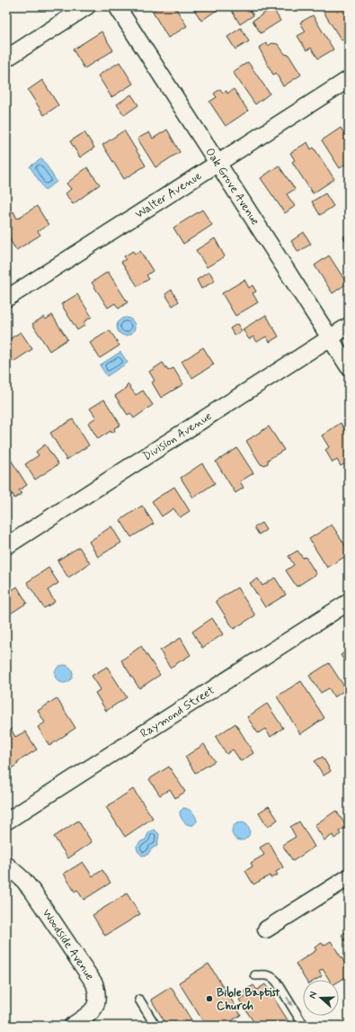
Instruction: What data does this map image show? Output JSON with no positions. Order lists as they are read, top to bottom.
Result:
{
  "streets": {
    "street": [
      "Oak Grove Avenue",
      "Walter Avenue",
      "Division Avenue",
      "Raymond Street",
      "Woodside Avenue"
    ]
  },
  "crossings": [
    ["Oak Grove Avenue", "Walter Avenue"],
    ["Oak Grove Avenue", "Division Avenue"]
  ],
  "places": ["Bible Baptist Church"],
  "north": "left"
}
